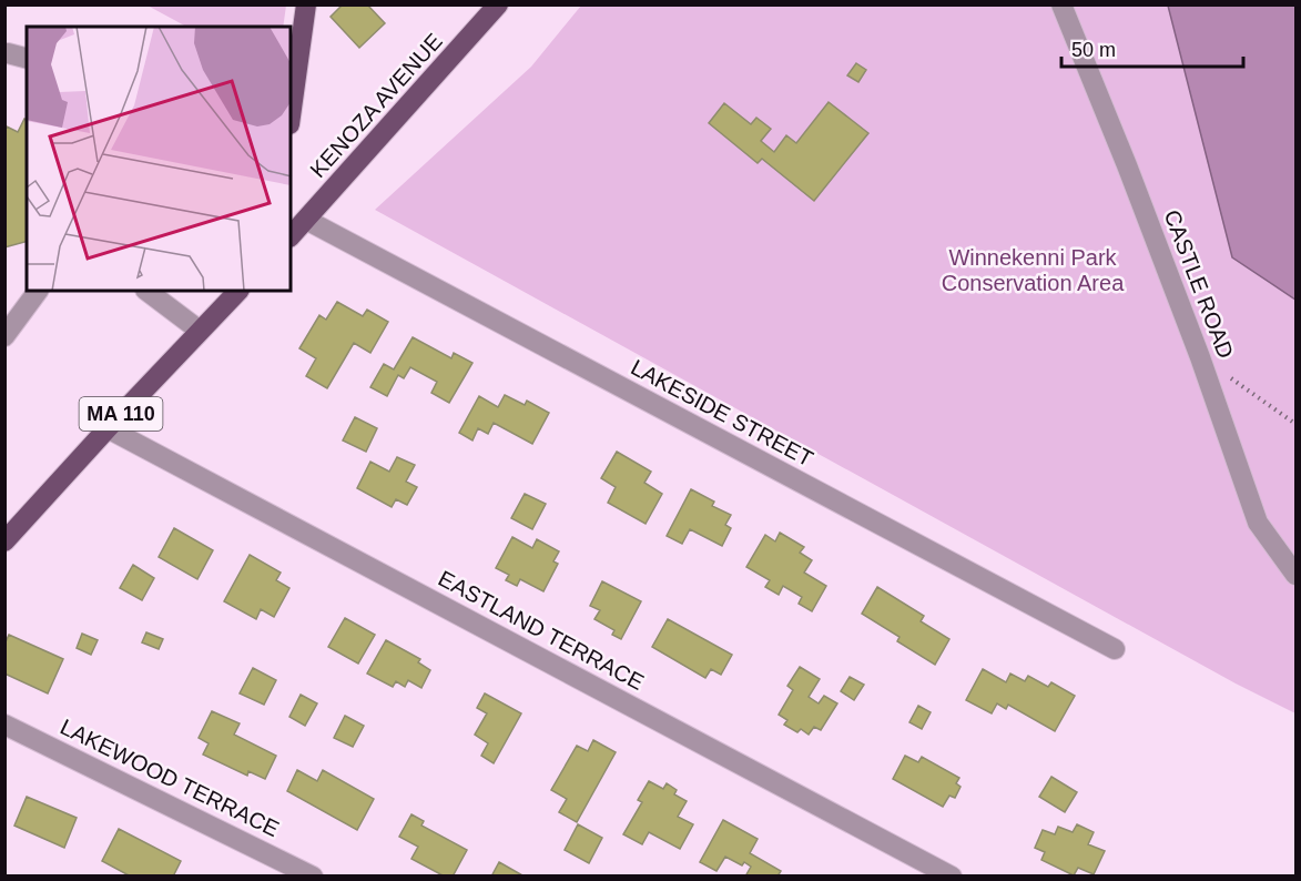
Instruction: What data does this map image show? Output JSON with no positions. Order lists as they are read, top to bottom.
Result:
{
  "streets": {
    "main road": ["KENOZA AVENUE", "MA 110"],
    "street": [
      "CASTLE ROAD",
      "LAKESIDE STREET",
      "EASTLAND TERRACE",
      "LAKEWOOD TERRACE"
    ]
  },
  "crossings": [
    ["KENOZA AVENUE", "LAKESIDE STREET"],
    ["MA 110", "EASTLAND TERRACE"]
  ],
  "parks": ["Winnekenni Park Conservation Area"],
  "scale_bar": "50 m"
}
